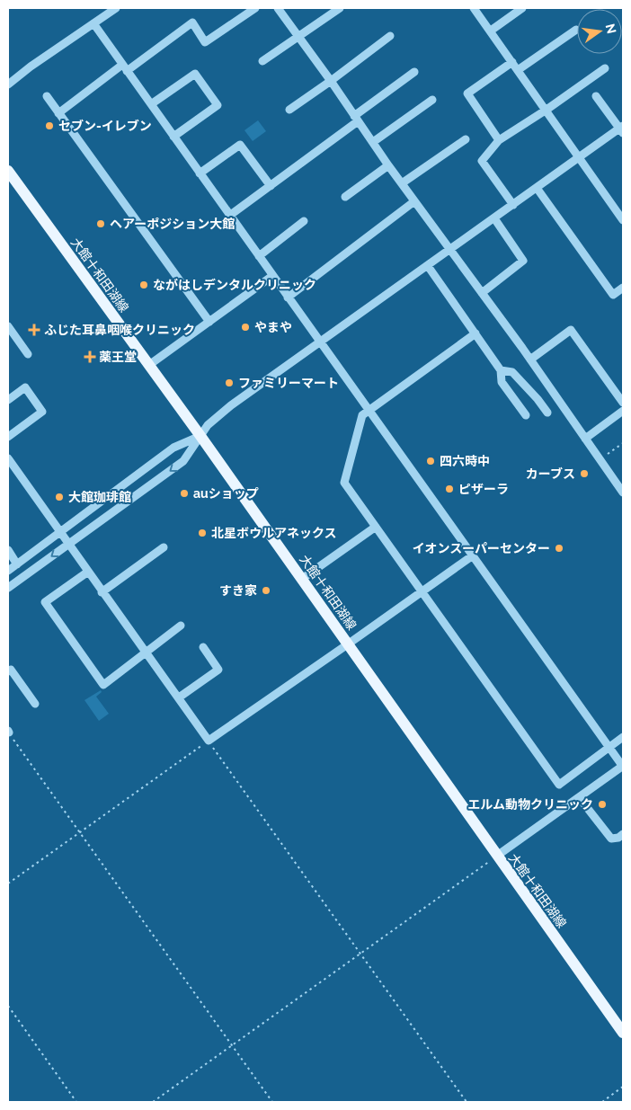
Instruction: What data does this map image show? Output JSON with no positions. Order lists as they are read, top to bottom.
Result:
{
  "streets": {
    "main road": ["大館十和田湖線"]
  },
  "places": {
    "other": [
      "セブン-イレブン",
      "ヘアーポジション大館",
      "ながはしデンタルクリニック",
      "やまや",
      "ファミリーマート",
      "四六時中",
      "カーブス",
      "ピザーラ",
      "auショップ",
      "大館珈琲館",
      "北星ボウルアネックス",
      "イオンスーパーセンター",
      "すき家",
      "エルム動物クリニック"
    ],
    "health": ["ふじた耳鼻咽喉クリニック", "薬王堂"]
  },
  "north": "right"
}
